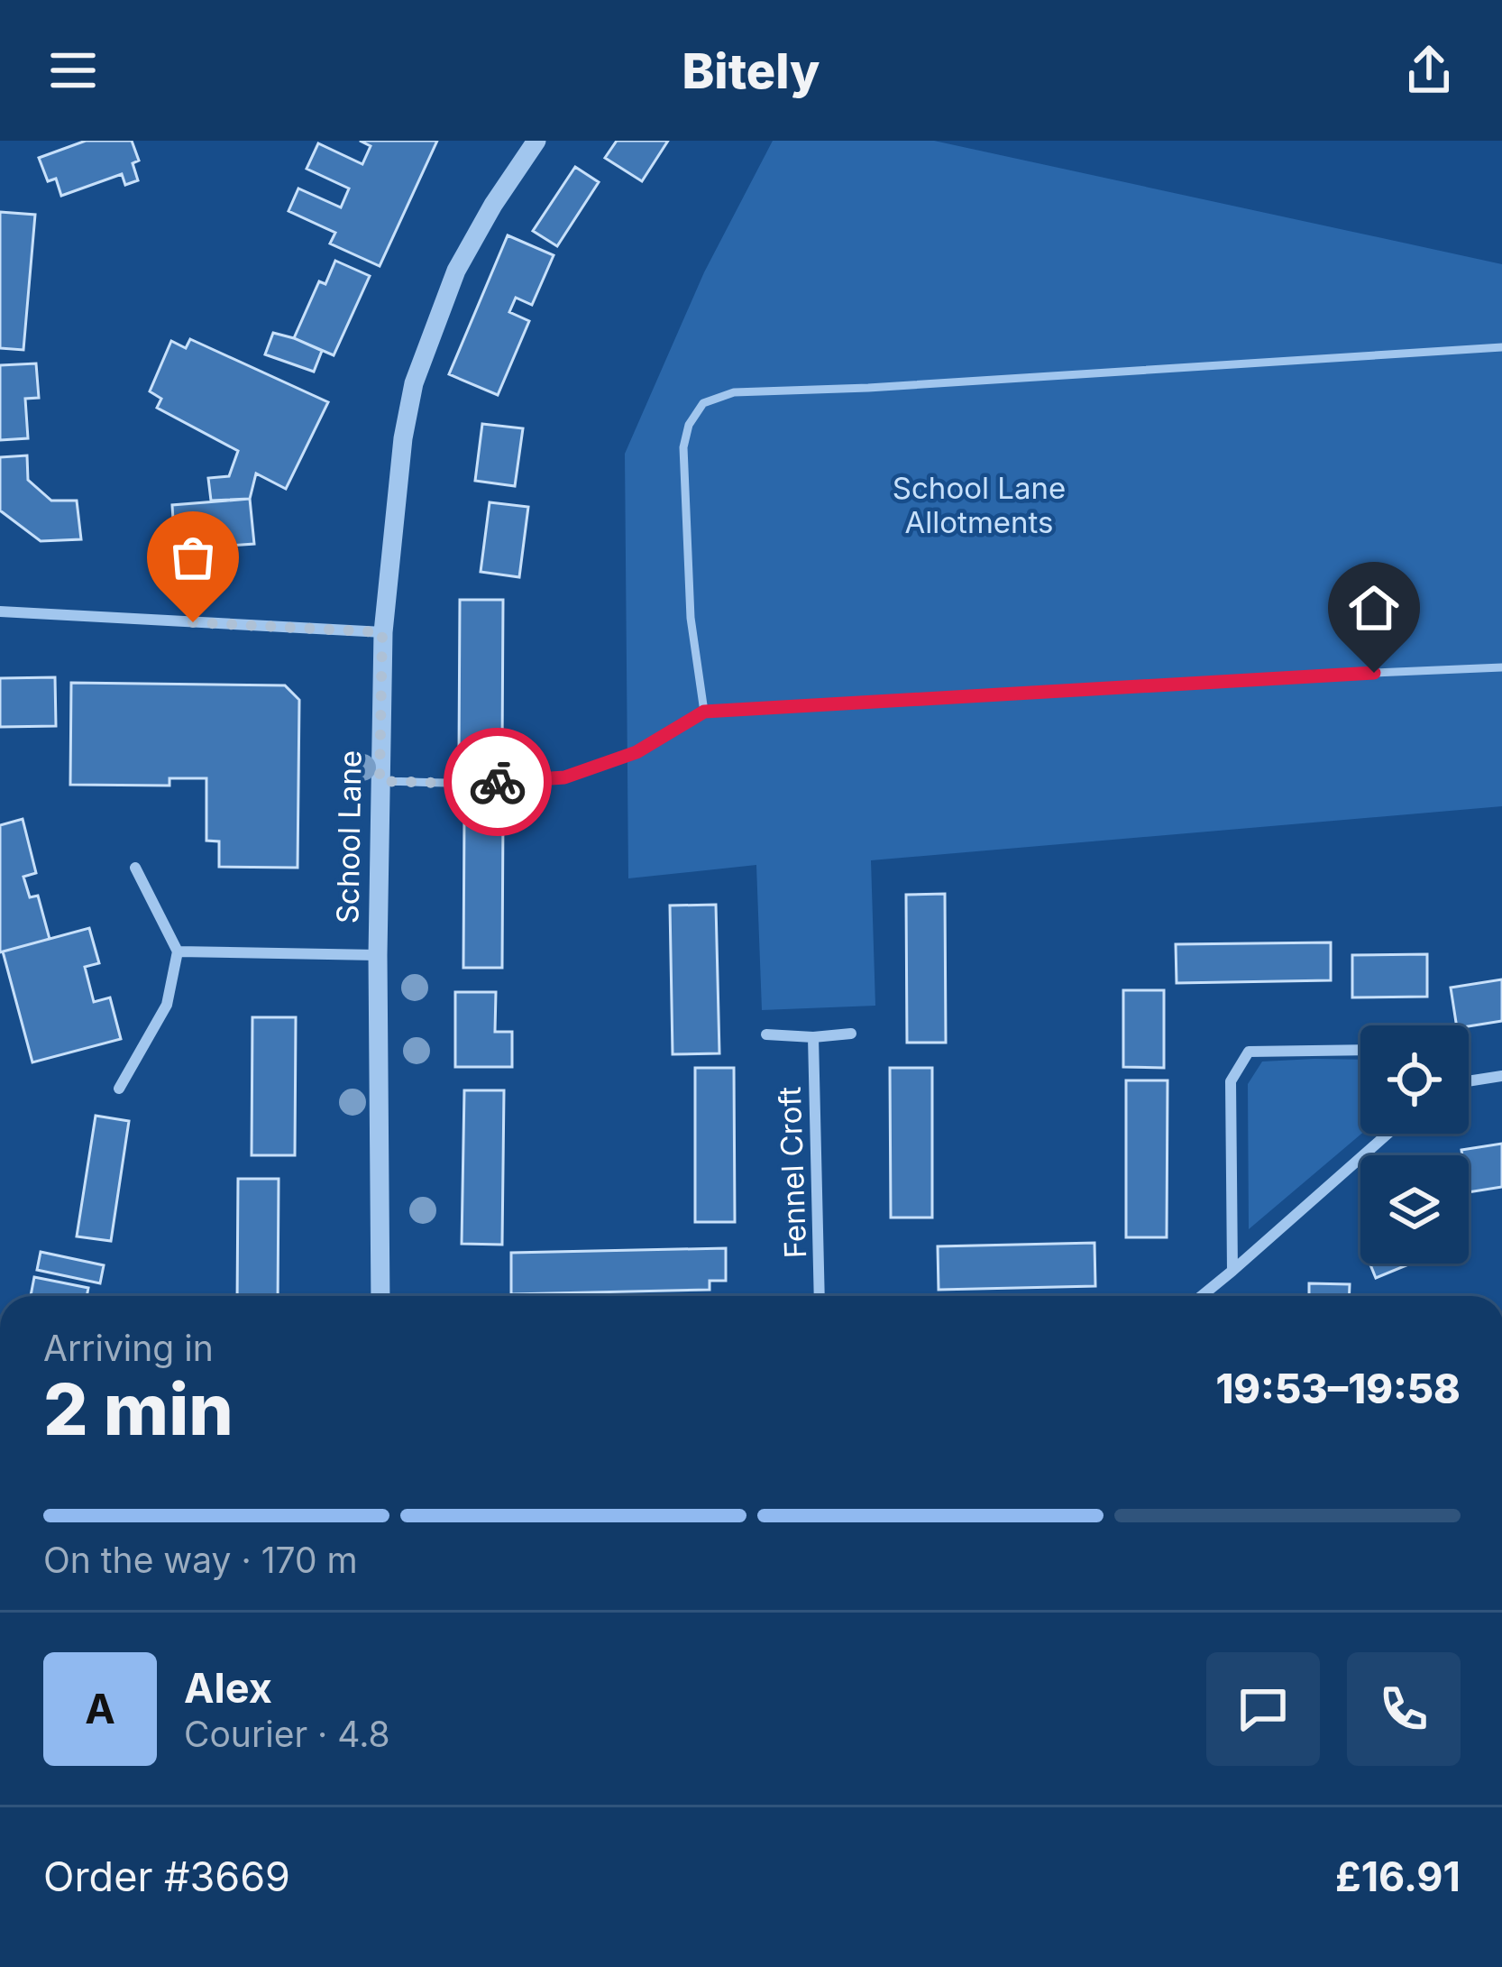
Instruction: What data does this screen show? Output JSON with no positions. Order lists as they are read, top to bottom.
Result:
{
  "streets": {
    "street": ["School Lane", "Fennel Croft"]
  },
  "parks": ["School Lane Allotments"],
  "page": {
    "header": "Bitely",
    "heading": ["2 min", "Arriving in", "19:53–19:58"],
    "panel": [
      "Alex",
      "Courier · 4.8",
      "Order #3669",
      "£16.91"
    ],
    "bar": "On the way · 170 m",
    "round": "A"
  }
}
